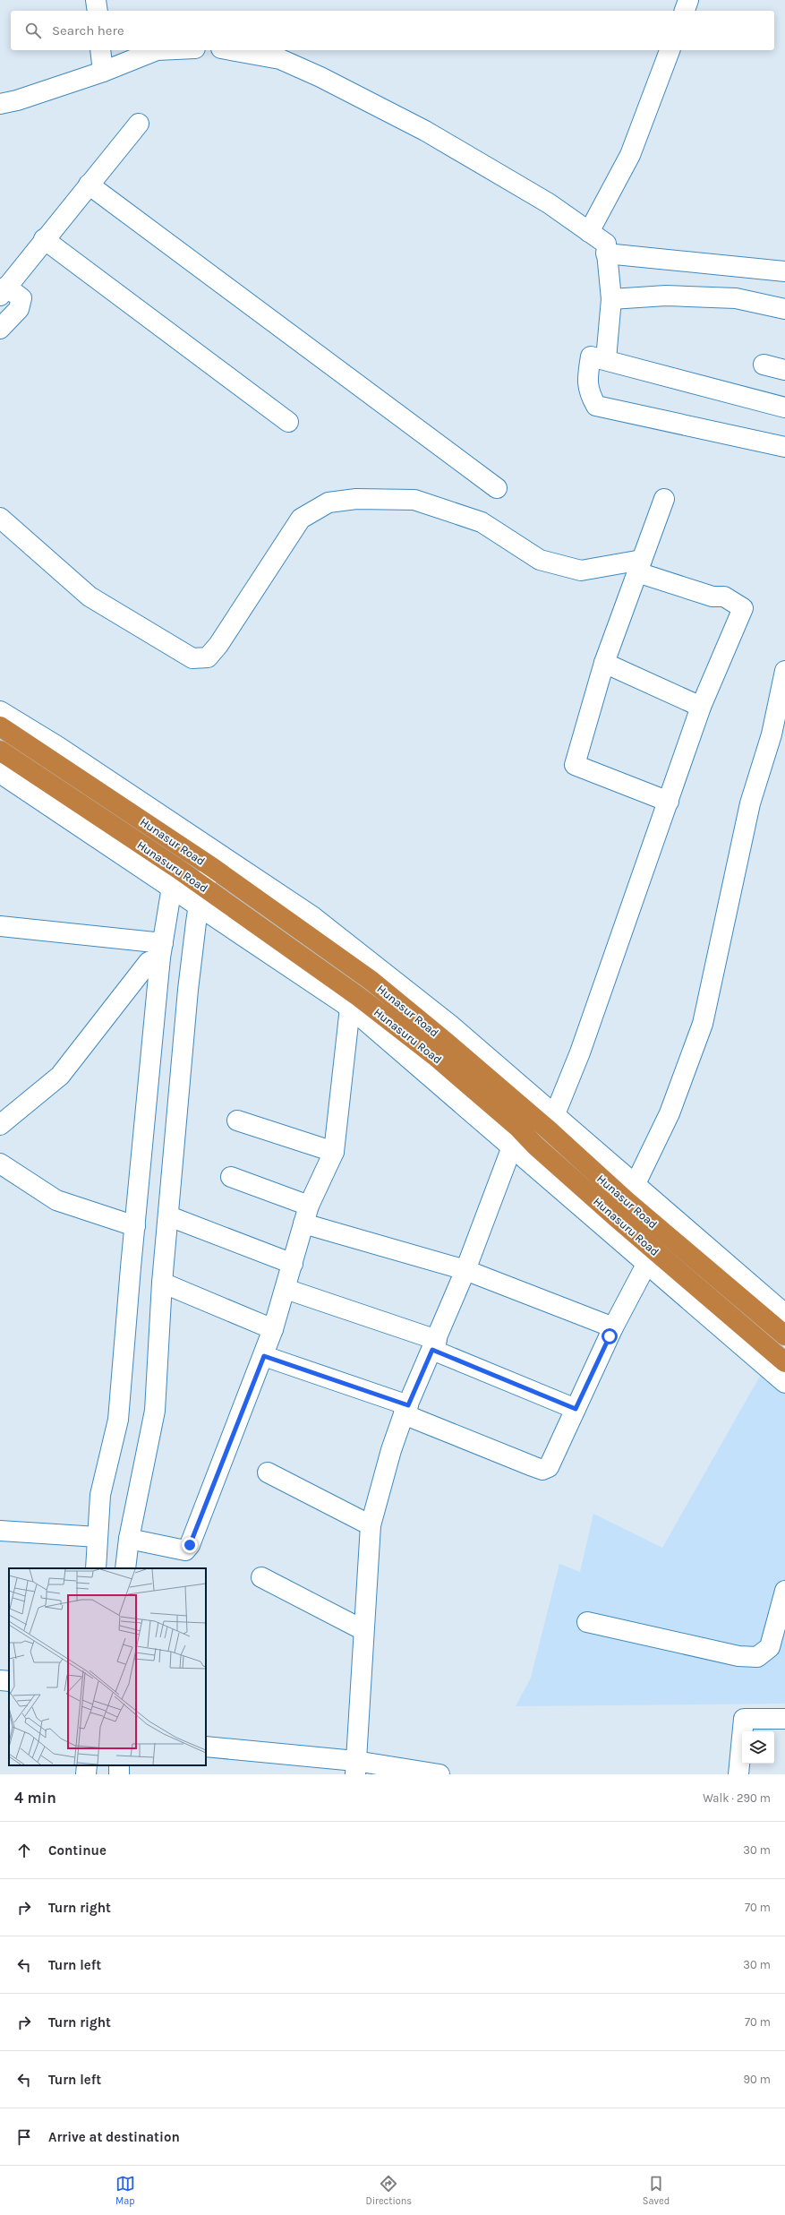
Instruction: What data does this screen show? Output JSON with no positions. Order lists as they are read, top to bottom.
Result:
{
  "streets": {
    "highway": ["Hunasur Road", "Hunasuru Road"]
  },
  "page": {
    "search": "Search here",
    "heading": ["4 min", "Walk · 290 m"],
    "list": [
      ["Continue", "30 m"],
      ["Turn right", "70 m"],
      ["Turn left", "30 m"],
      ["Turn right", "70 m"],
      ["Turn left", "90 m"],
      "Arrive at destination"
    ],
    "nav": ["Map", "Directions", "Saved"]
  }
}
